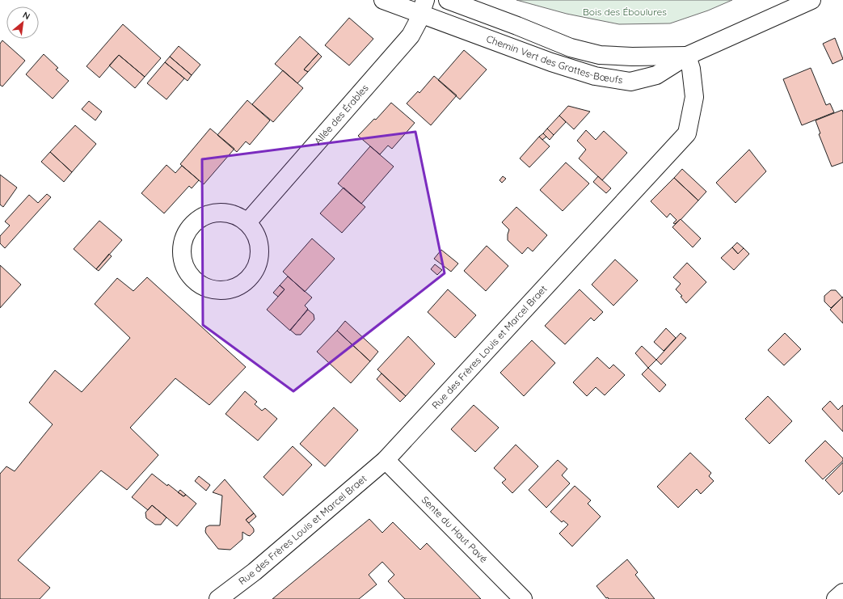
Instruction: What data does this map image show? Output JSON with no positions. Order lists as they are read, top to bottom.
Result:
{
  "streets": {
    "street": [
      "Chemin Vert des Grattes-Bœufs",
      "Allée des Érables",
      "Rue des Frères Louis et Marcel Braet",
      "Sente du Haut Pavé"
    ]
  },
  "crossings": [
    ["Chemin Vert des Grattes-Bœufs", "Allée des Érables"],
    ["Chemin Vert des Grattes-Bœufs", "Rue des Frères Louis et Marcel Braet"],
    ["Rue des Frères Louis et Marcel Braet", "Sente du Haut Pavé"]
  ],
  "parks": ["Bois des Éboulures"],
  "north": "top right"
}
